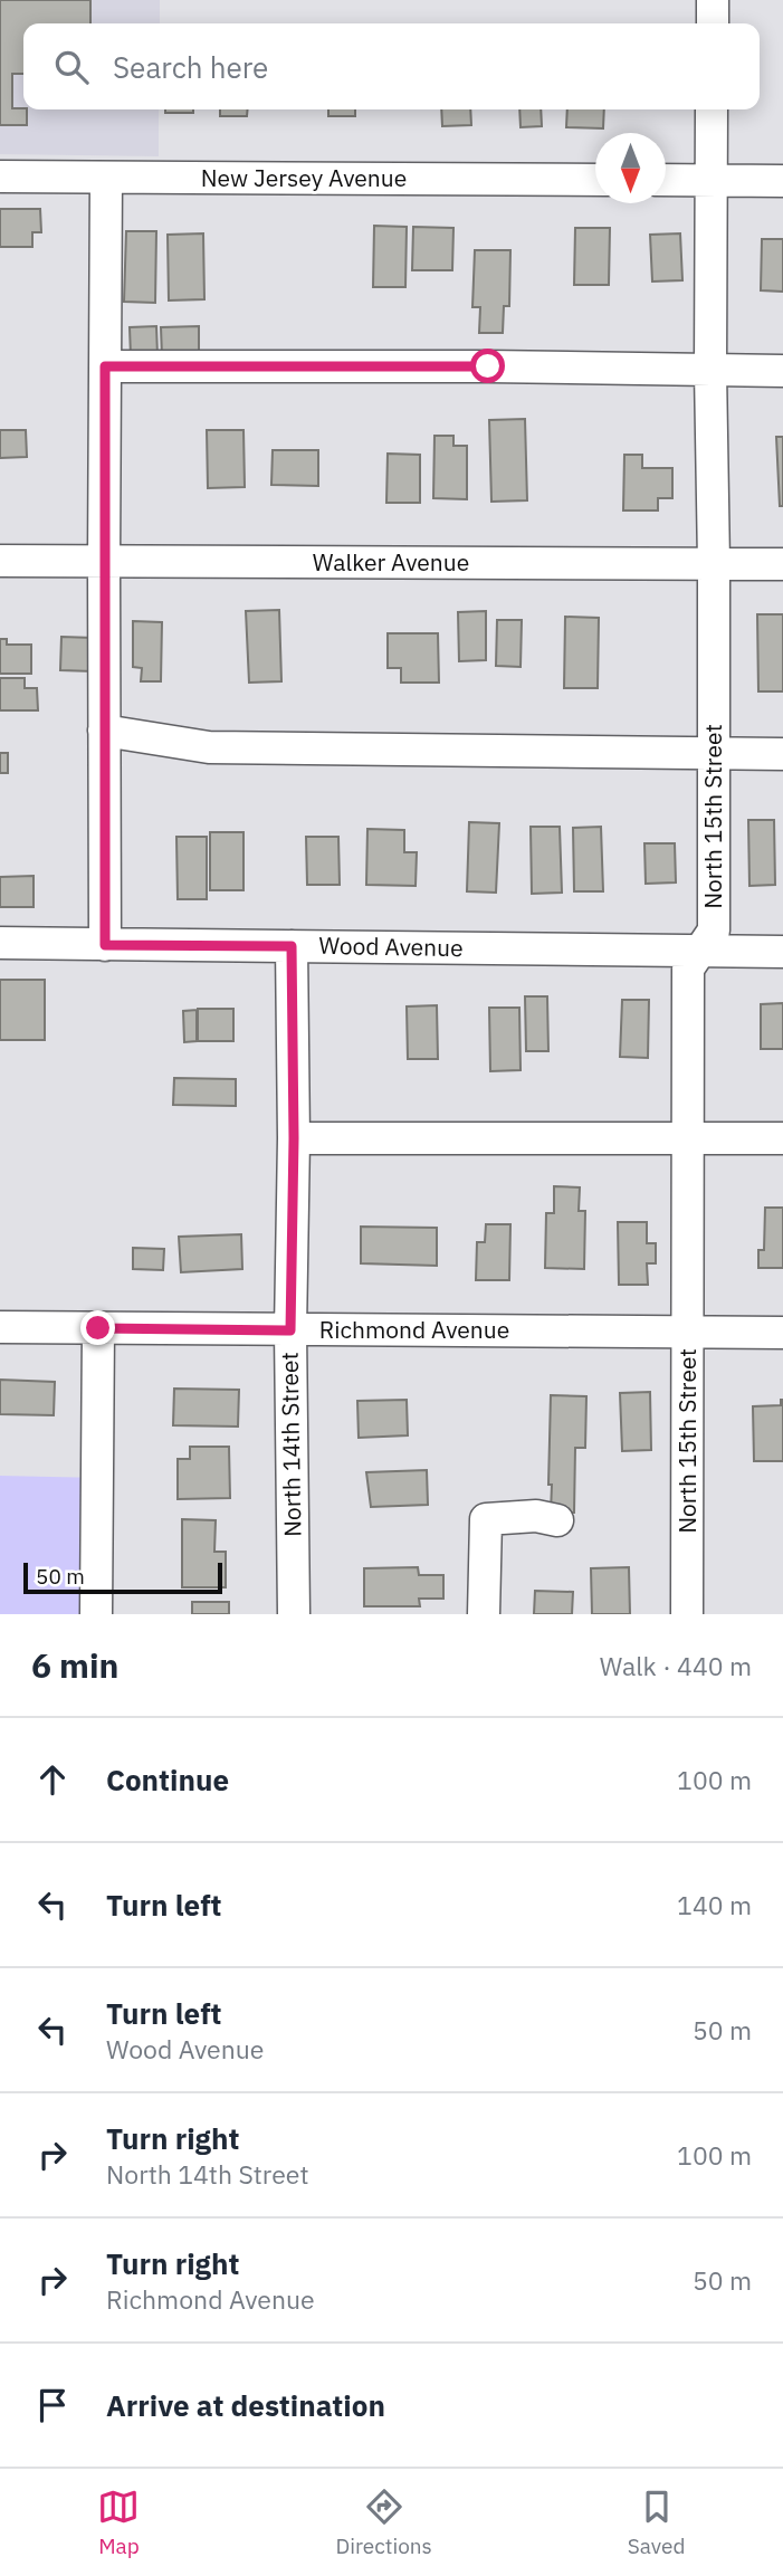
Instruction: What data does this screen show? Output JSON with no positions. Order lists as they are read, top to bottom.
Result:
{
  "streets": {
    "street": [
      "New Jersey Avenue",
      "Walker Avenue",
      "North 15th Street",
      "Wood Avenue",
      "Richmond Avenue",
      "North 14th Street"
    ]
  },
  "crossings": [
    ["Walker Avenue", "North 15th Street"],
    ["North 15th Street", "Wood Avenue"],
    ["North 15th Street", "Richmond Avenue"],
    ["Wood Avenue", "North 14th Street"],
    ["Richmond Avenue", "North 14th Street"]
  ],
  "scale_bar": "50 m",
  "north": "bottom",
  "page": {
    "search": "Search here",
    "scale": "50 m",
    "heading": ["6 min", "Walk · 440 m"],
    "list": [
      ["Continue", "100 m"],
      ["Turn left", "140 m"],
      ["Turn left", "Wood Avenue", "50 m"],
      ["Turn right", "North 14th Street", "100 m"],
      ["Turn right", "Richmond Avenue", "50 m"],
      "Arrive at destination"
    ],
    "nav": ["Map", "Directions", "Saved"]
  }
}
